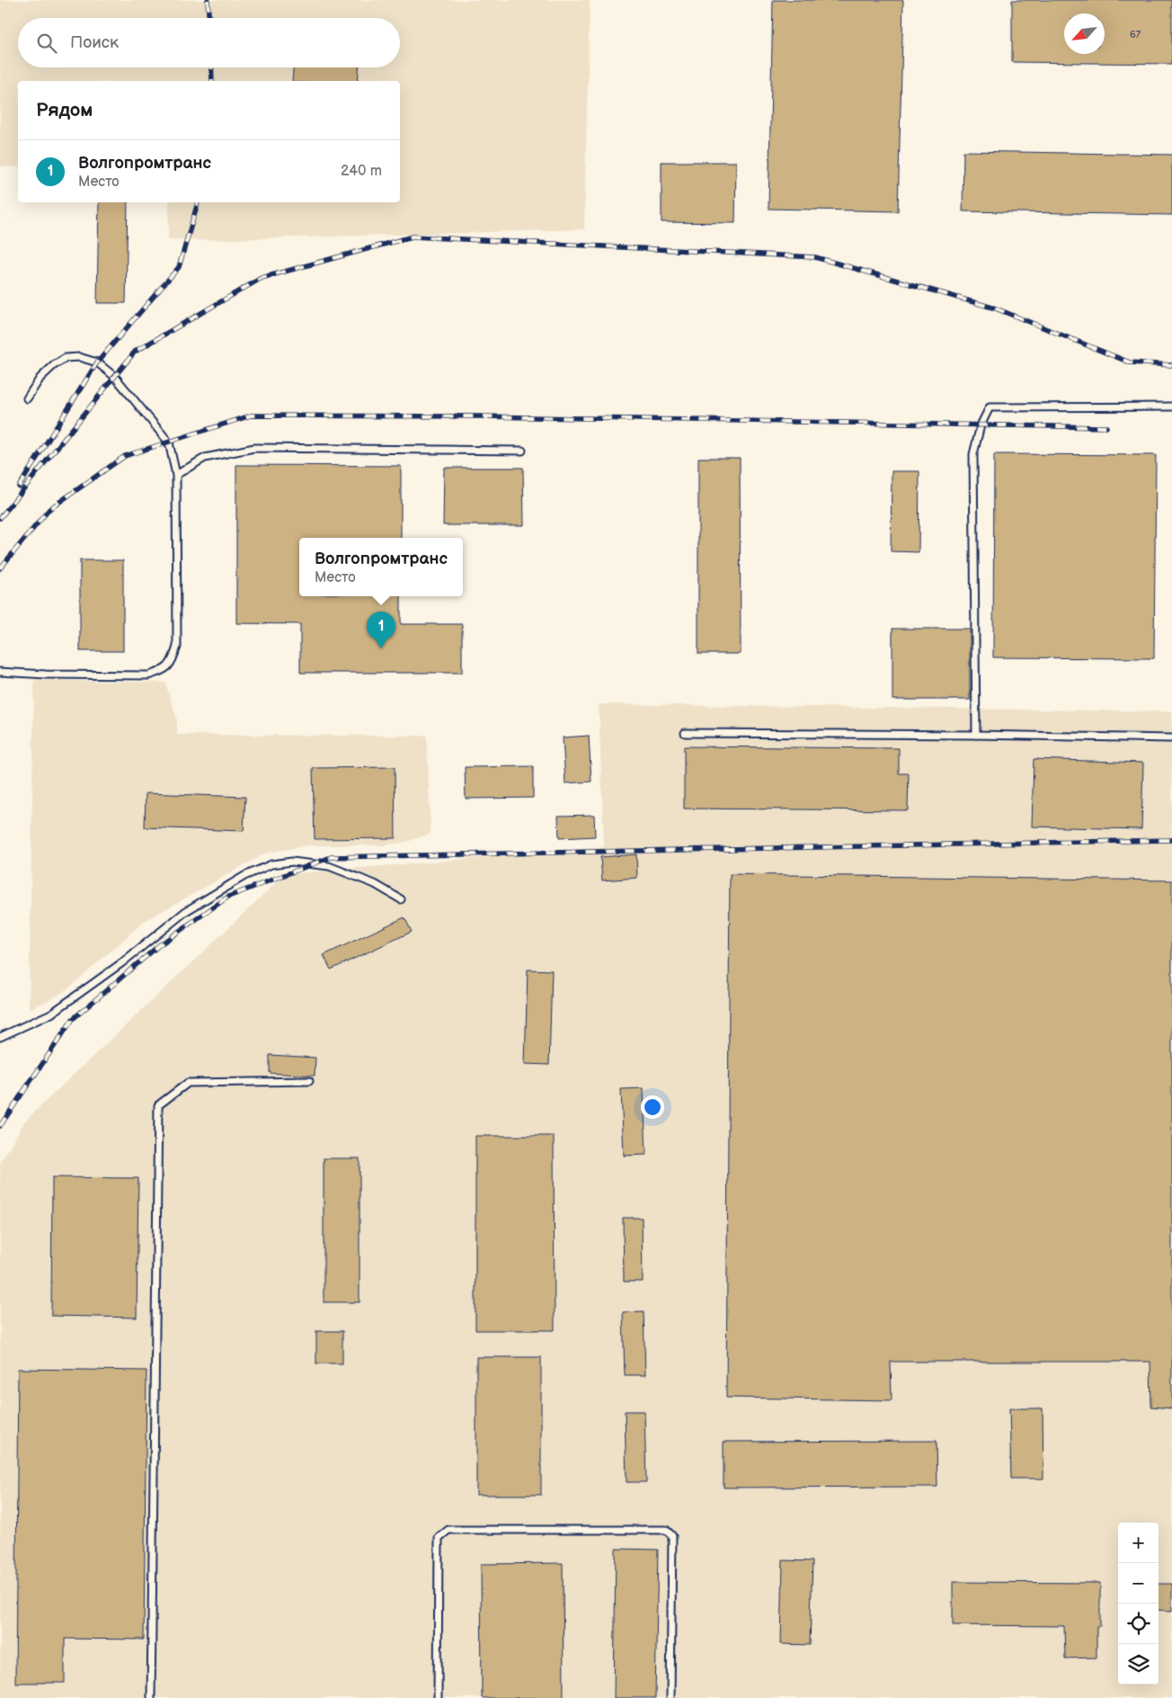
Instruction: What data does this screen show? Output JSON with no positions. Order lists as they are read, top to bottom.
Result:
{
  "house_numbers": ["67"],
  "north": "bottom left",
  "page": {
    "search": "Поиск",
    "heading": "Рядом",
    "list": [
      {
        "mark": "1",
        "name": "Волгопромтранс",
        "note": "Место",
        "value": "240 m"
      }
    ],
    "popup": ["Волгопромтранс", "Место"],
    "pins": "1",
    "map_buttons": ["+", "−"]
  }
}
